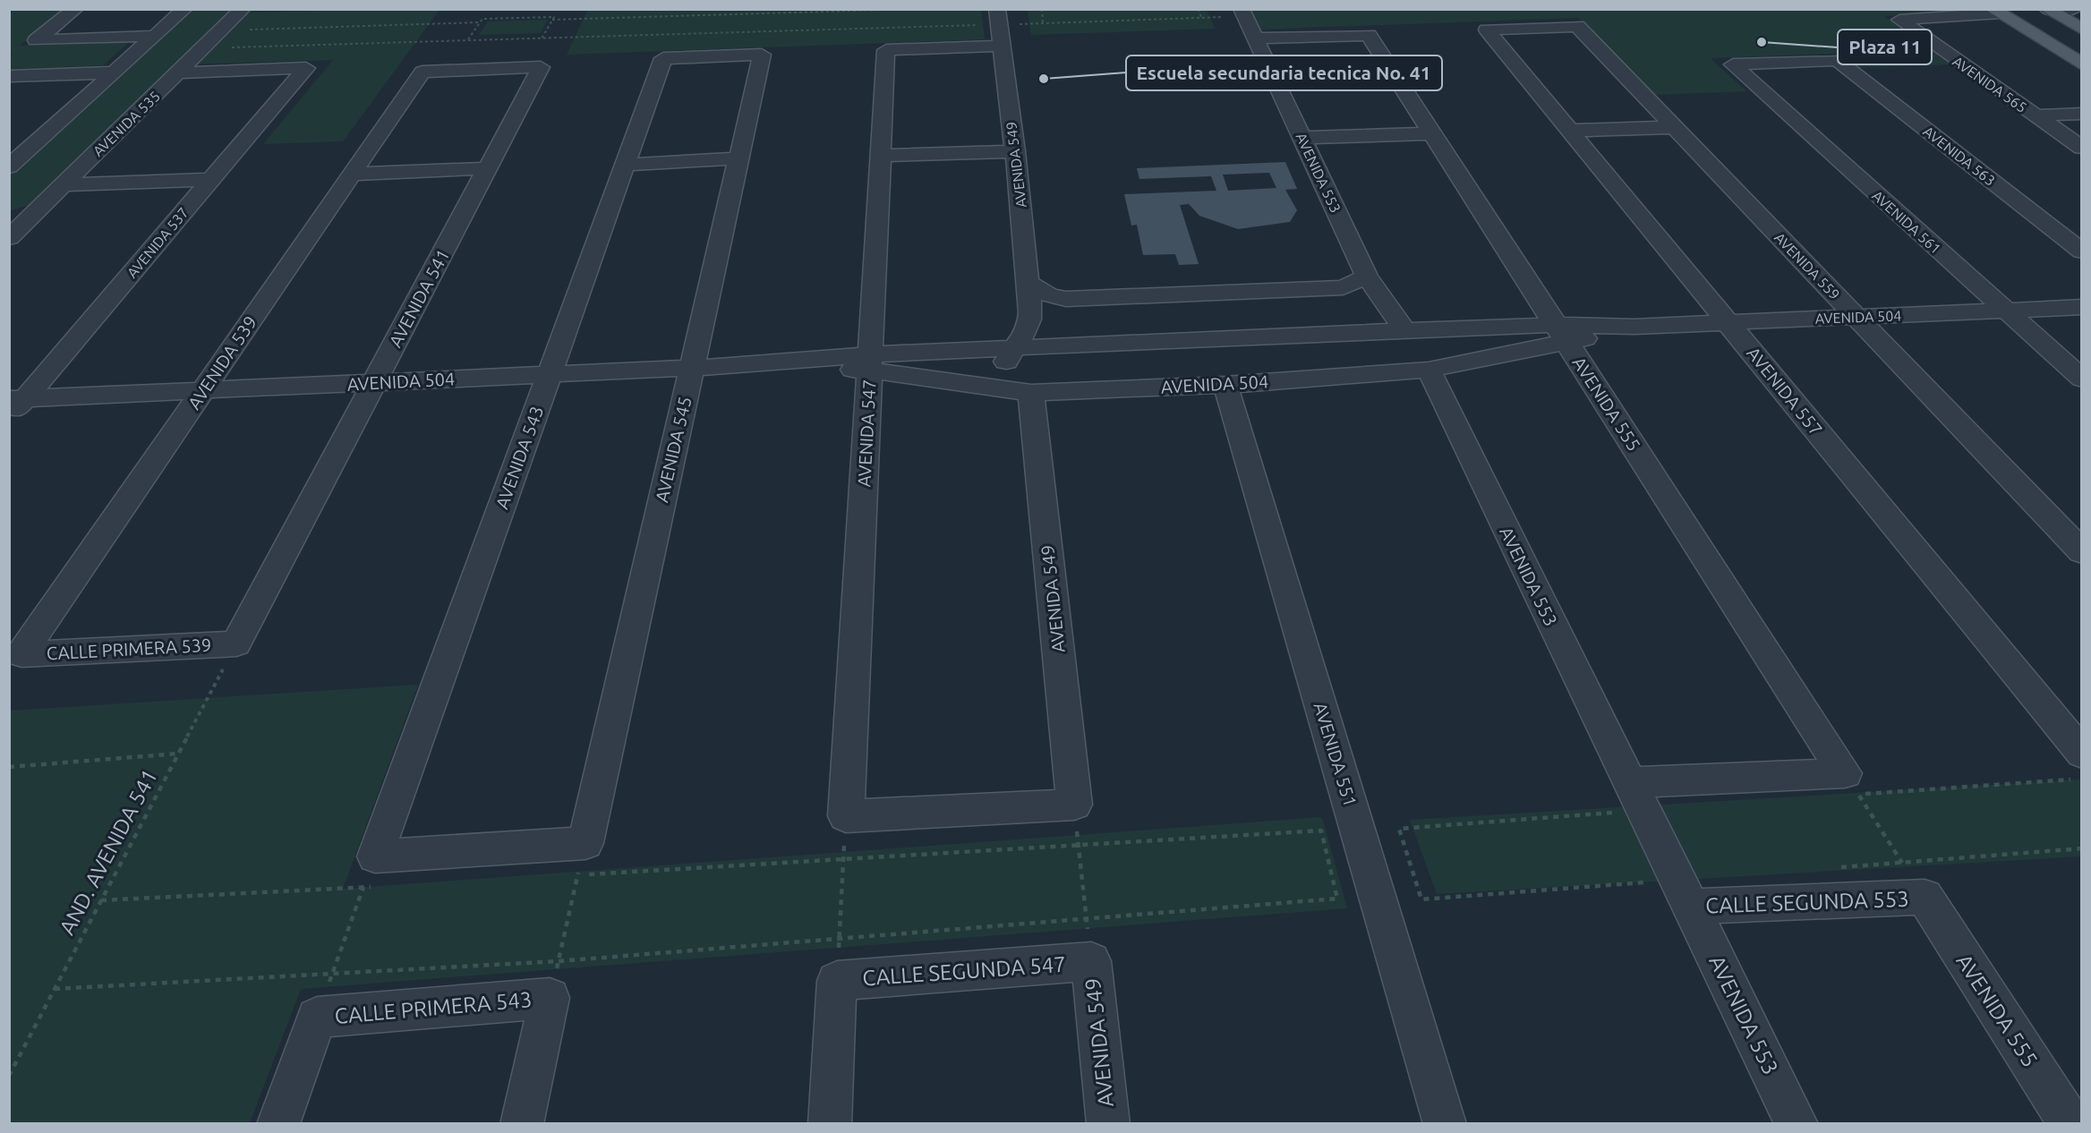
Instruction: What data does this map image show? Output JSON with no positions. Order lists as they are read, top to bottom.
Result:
{
  "streets": {
    "street": [
      "AVENIDA 565",
      "AVENIDA 535",
      "AVENIDA 563",
      "AVENIDA 549",
      "AVENIDA 553",
      "AVENIDA 561",
      "AVENIDA 537",
      "AVENIDA 559",
      "AVENIDA 541",
      "AVENIDA 504",
      "AVENIDA 539",
      "AVENIDA 557",
      "AVENIDA 555",
      "AVENIDA 547",
      "AVENIDA 545",
      "AVENIDA 543",
      "CALLE PRIMERA 539",
      "AVENIDA 551",
      "CALLE SEGUNDA 553",
      "CALLE SEGUNDA 547",
      "CALLE PRIMERA 543"
    ],
    "path": ["AND. AVENIDA 541"]
  },
  "crossings": [
    ["AVENIDA 535", "AVENIDA 537"],
    ["AVENIDA 563", "AVENIDA 561"],
    ["AVENIDA 549", "AVENIDA 504"],
    ["AVENIDA 549", "AVENIDA 547"],
    ["AVENIDA 549", "CALLE SEGUNDA 547"],
    ["AVENIDA 553", "AVENIDA 504"],
    ["AVENIDA 553", "AVENIDA 555"],
    ["AVENIDA 553", "CALLE SEGUNDA 553"],
    ["AVENIDA 561", "AVENIDA 504"],
    ["AVENIDA 537", "AVENIDA 504"],
    ["AVENIDA 559", "AVENIDA 504"],
    ["AVENIDA 559", "AVENIDA 557"],
    ["AVENIDA 541", "AVENIDA 504"],
    ["AVENIDA 541", "AVENIDA 539"],
    ["AVENIDA 541", "CALLE PRIMERA 539"],
    ["AVENIDA 541", "AND. AVENIDA 541"],
    ["AVENIDA 504", "AVENIDA 539"],
    ["AVENIDA 504", "AVENIDA 557"],
    ["AVENIDA 504", "AVENIDA 555"],
    ["AVENIDA 504", "AVENIDA 547"],
    ["AVENIDA 504", "AVENIDA 545"],
    ["AVENIDA 504", "AVENIDA 543"],
    ["AVENIDA 504", "AVENIDA 551"],
    ["AVENIDA 539", "CALLE PRIMERA 539"],
    ["AVENIDA 555", "CALLE SEGUNDA 553"],
    ["AVENIDA 545", "AVENIDA 543"],
    ["CALLE PRIMERA 539", "AND. AVENIDA 541"]
  ],
  "places": ["Plaza 11", "Escuela secundaria tecnica No. 41"]
}
